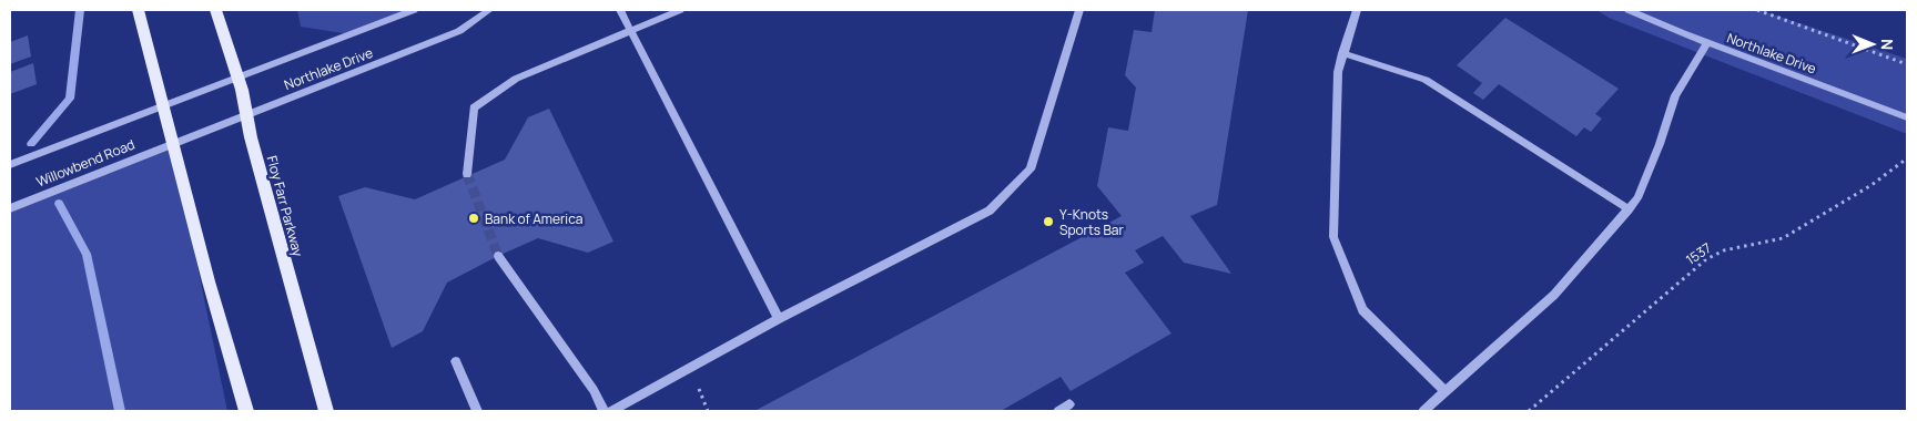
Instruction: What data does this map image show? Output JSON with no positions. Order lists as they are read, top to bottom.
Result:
{
  "streets": {
    "main road": ["Floy Farr Parkway"],
    "street": ["Northlake Drive", "Willowbend Road"],
    "path": ["1537"]
  },
  "crossings": [
    ["Northlake Drive", "Willowbend Road"],
    ["Northlake Drive", "Floy Farr Parkway"]
  ],
  "places": ["Bank of America", "Y-Knots Sports Bar"],
  "north": "right"
}
